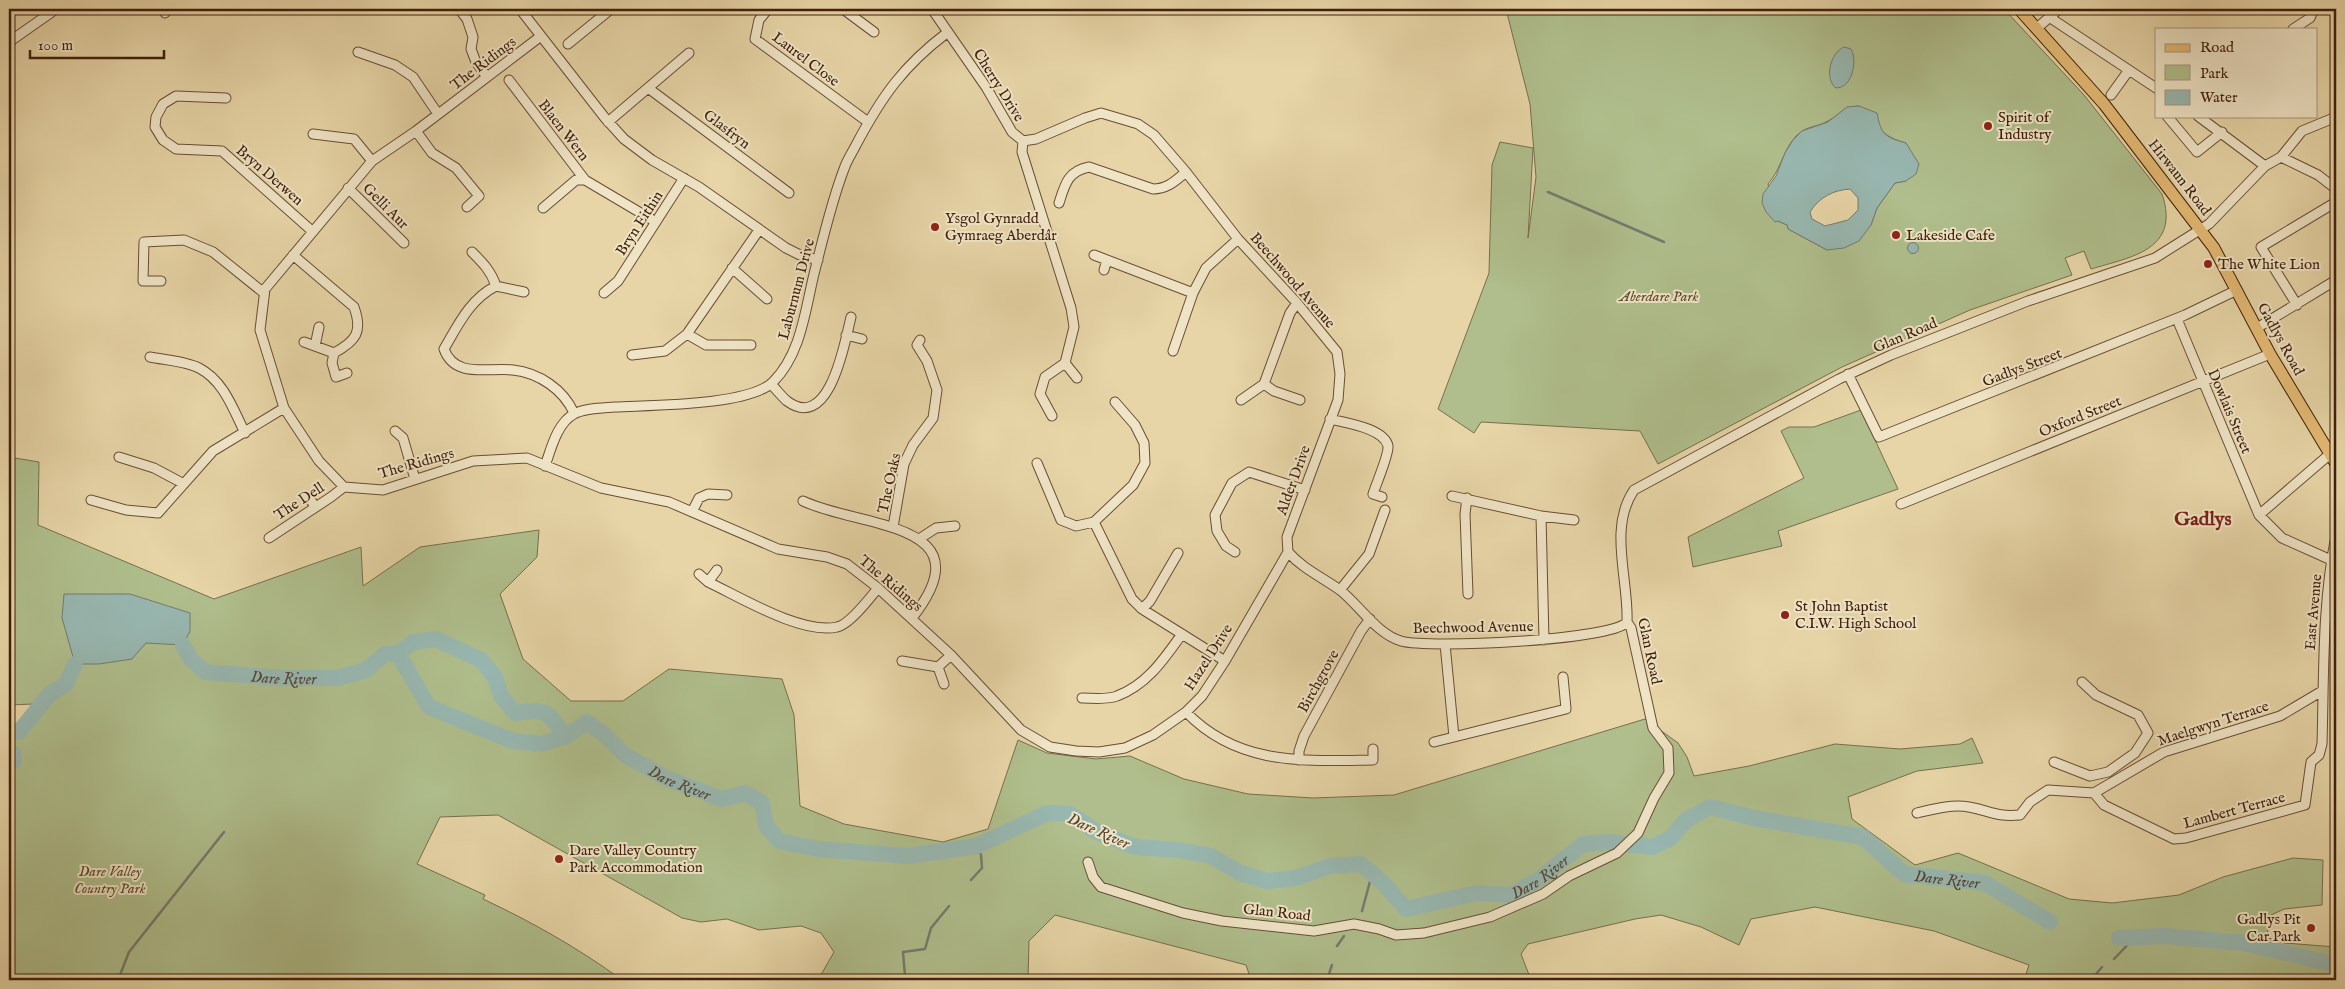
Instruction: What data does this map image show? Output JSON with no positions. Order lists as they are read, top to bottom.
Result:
{
  "streets": {
    "main road": ["Hirwaun Road", "Gadlys Road"],
    "street": [
      "Laurel Close",
      "The Ridings",
      "Cherry Drive",
      "Glasfryn",
      "Blaen Wern",
      "Bryn Derwen",
      "Gelli Aur",
      "Bryn Eithin",
      "Beechwood Avenue",
      "Laburnum Drive",
      "Glan Road",
      "Gadlys Street",
      "Dowlais Street",
      "Oxford Street",
      "Alder Drive",
      "The Oaks",
      "The Dell",
      "East Avenue",
      "Hazel Drive",
      "Birchgrove",
      "Maelgwyn Terrace",
      "Lambert Terrace"
    ]
  },
  "crossings": [
    ["Laurel Close", "Laburnum Drive"],
    ["The Ridings", "Bryn Derwen"],
    ["The Ridings", "Gelli Aur"],
    ["The Ridings", "The Dell"],
    ["The Ridings", "Hazel Drive"],
    ["Cherry Drive", "Beechwood Avenue"],
    ["Cherry Drive", "Laburnum Drive"],
    ["Blaen Wern", "Bryn Eithin"],
    ["Hirwaun Road", "Glan Road"],
    ["Hirwaun Road", "Gadlys Road"],
    ["Beechwood Avenue", "Glan Road"],
    ["Beechwood Avenue", "Alder Drive"],
    ["Beechwood Avenue", "Hazel Drive"],
    ["Beechwood Avenue", "Birchgrove"],
    ["Glan Road", "Gadlys Road"],
    ["Glan Road", "Gadlys Street"],
    ["Gadlys Road", "Gadlys Street"],
    ["Gadlys Road", "Oxford Street"],
    ["Gadlys Street", "Dowlais Street"],
    ["Dowlais Street", "Oxford Street"],
    ["Alder Drive", "Hazel Drive"],
    ["East Avenue", "Maelgwyn Terrace"],
    ["East Avenue", "Lambert Terrace"],
    ["Maelgwyn Terrace", "Lambert Terrace"]
  ],
  "districts": ["Gadlys"],
  "water": ["Dare River"],
  "parks": ["Aberdare Park", "Dare Valley Country Park"],
  "places": [
    "Spirit of Industry",
    "Ysgol Gynradd Gymraeg Aberdâr",
    "Lakeside Cafe",
    "The White Lion",
    "St John Baptist C.I.W. High School",
    "Dare Valley Country Park Accommodation",
    "Gadlys Pit Car Park"
  ],
  "legend": ["Road", "Park", "Water"],
  "scale_bar": "100 m"
}
